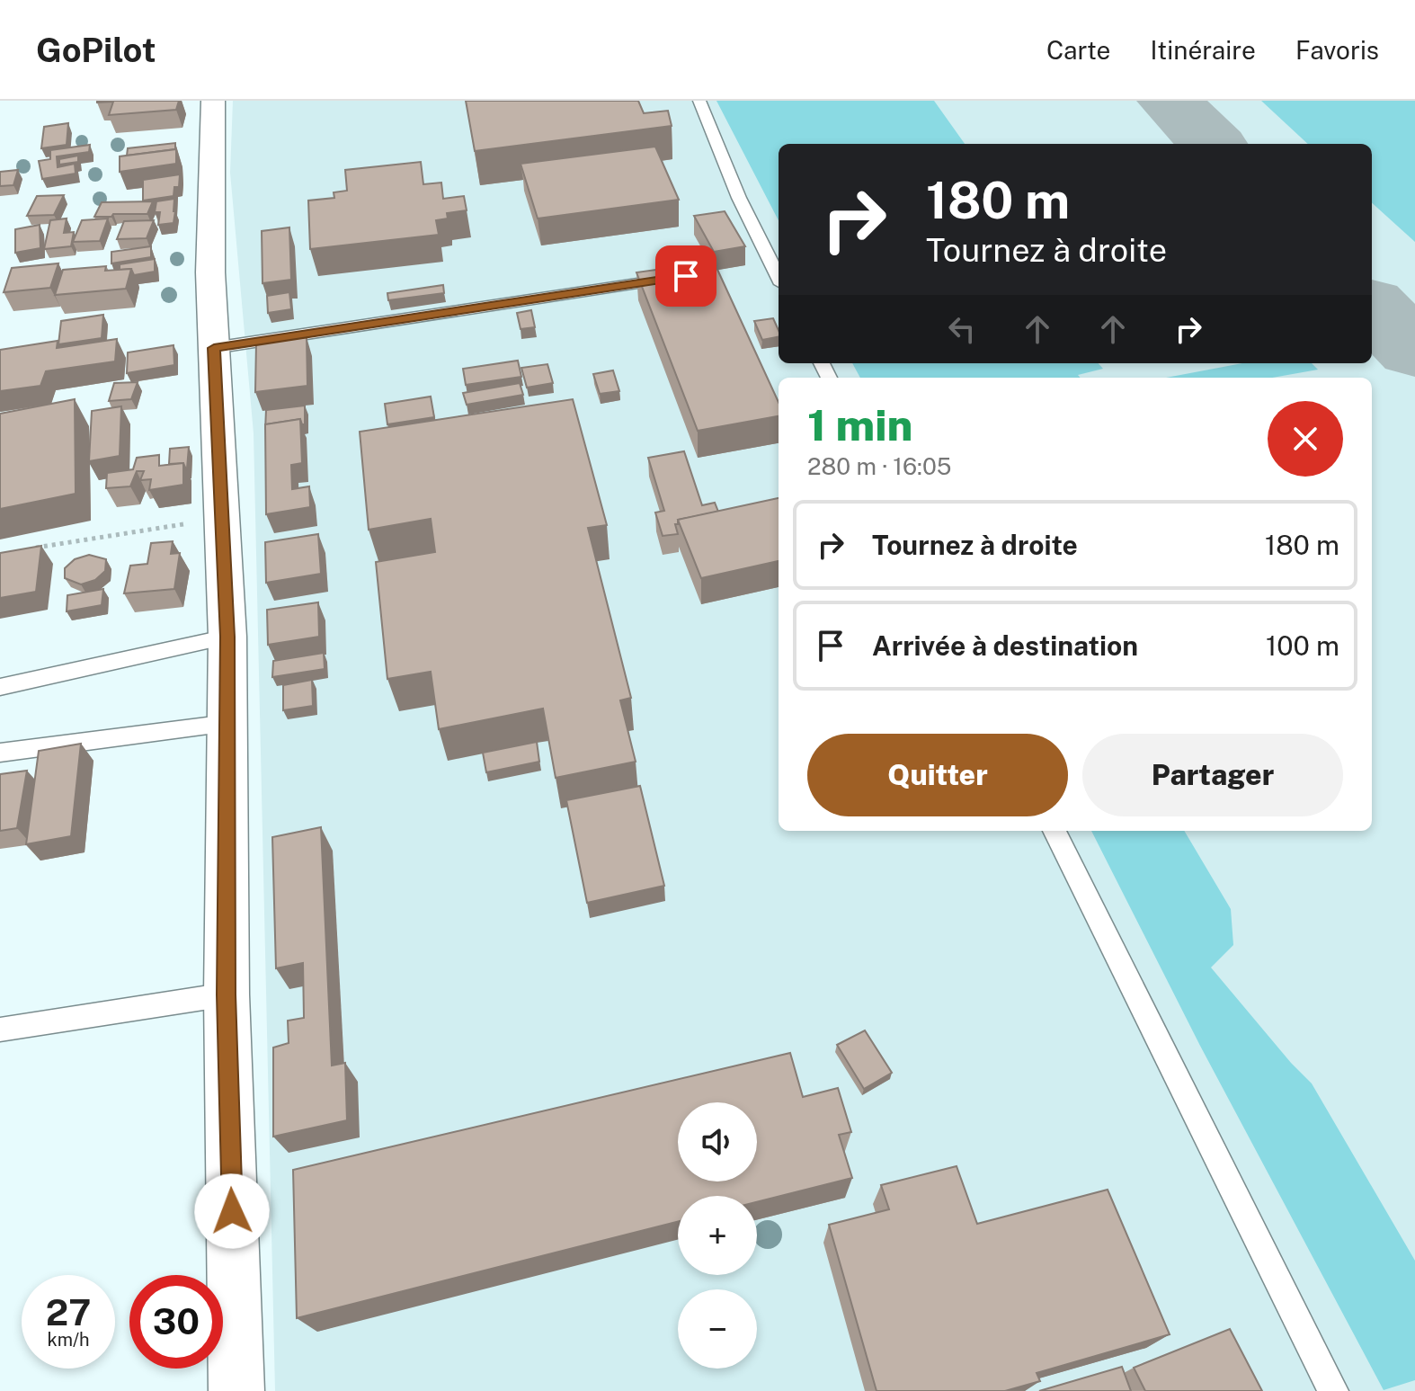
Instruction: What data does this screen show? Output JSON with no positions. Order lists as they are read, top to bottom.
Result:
{
  "page": {
    "header": "GoPilot",
    "nav": ["Carte", "Itinéraire", "Favoris"],
    "turn": ["180 m", "Tournez à droite"],
    "heading": ["1 min", "280 m · 16:05"],
    "list": [
      {
        "name": "Tournez à droite",
        "value": "180 m"
      },
      {
        "name": "Arrivée à destination",
        "value": "100 m"
      }
    ],
    "buttons": ["Quitter", "Partager"],
    "map_buttons": ["+", "−"],
    "speed": "27 km/h",
    "limit": "30"
  }
}
